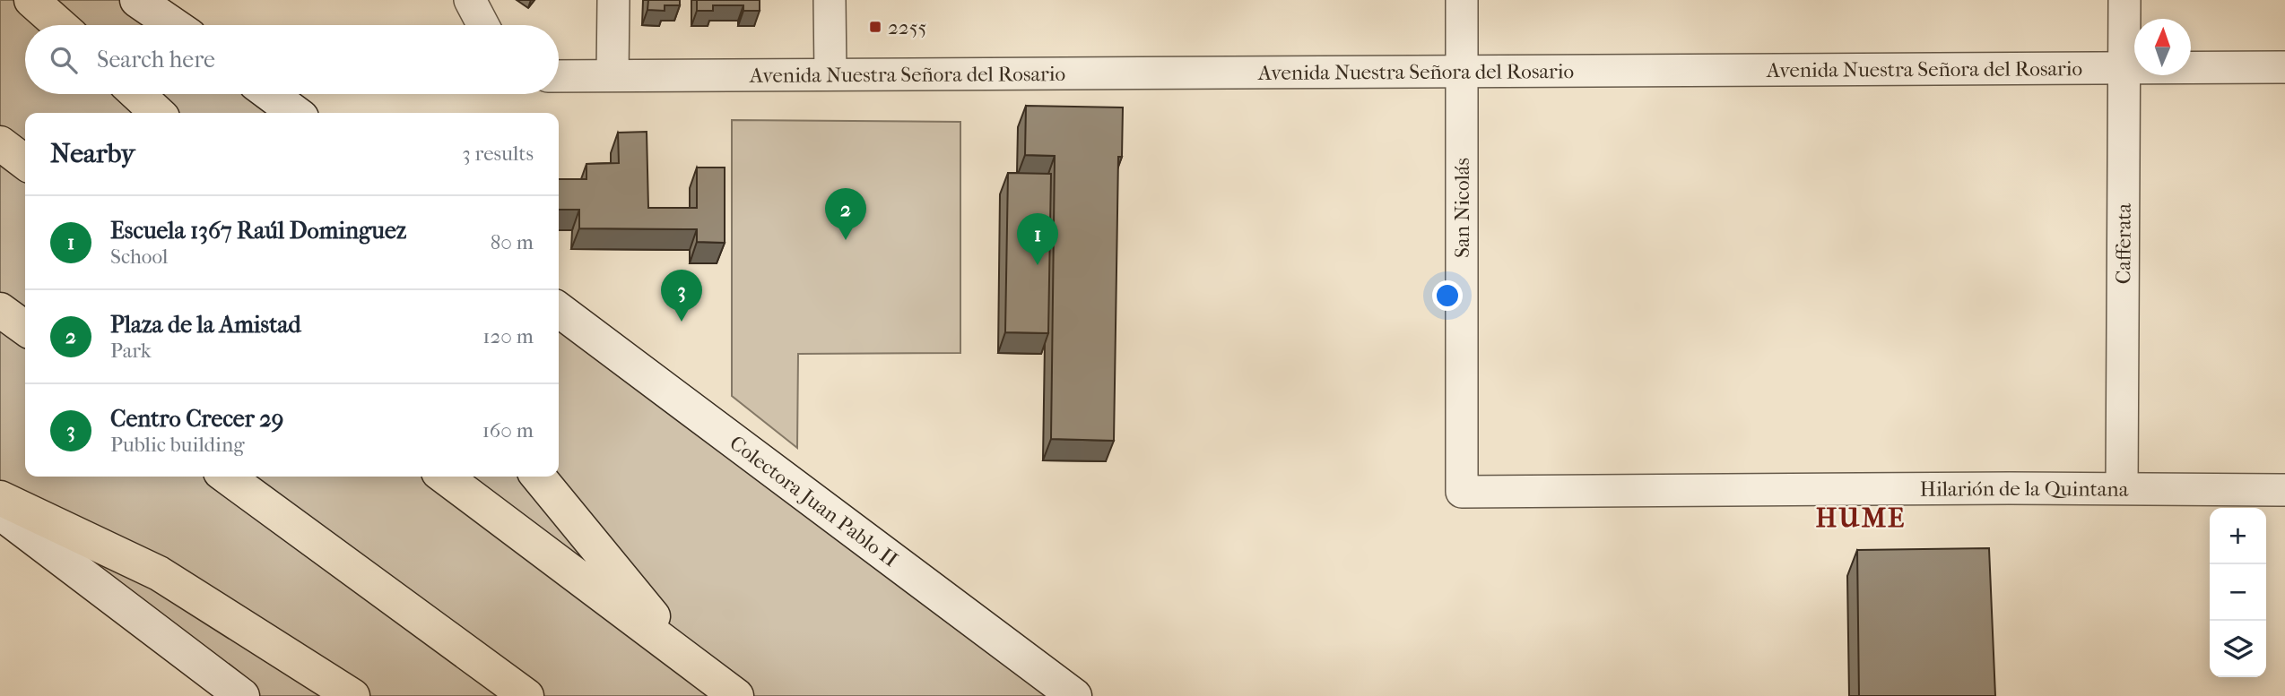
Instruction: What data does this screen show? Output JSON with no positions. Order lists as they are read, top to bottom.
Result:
{
  "streets": {
    "main road": ["Colectora Juan Pablo II"],
    "street": [
      "Avenida Nuestra Señora del Rosario",
      "San Nicolás",
      "Cafferata",
      "Hilarión de la Quintana"
    ]
  },
  "crossings": [
    ["Avenida Nuestra Señora del Rosario", "San Nicolás"],
    ["Avenida Nuestra Señora del Rosario", "Cafferata"],
    ["San Nicolás", "Hilarión de la Quintana"],
    ["Cafferata", "Hilarión de la Quintana"]
  ],
  "districts": ["HUME"],
  "places": {
    "transit": ["2255"]
  },
  "north": "top",
  "page": {
    "search": "Search here",
    "heading": ["Nearby", "3 results"],
    "pins": ["2", "1", "3"],
    "list": [
      {
        "mark": "1",
        "name": "Escuela 1367 Raúl Dominguez",
        "note": "School",
        "value": "80 m"
      },
      {
        "mark": "2",
        "name": "Plaza de la Amistad",
        "note": "Park",
        "value": "120 m"
      },
      {
        "mark": "3",
        "name": "Centro Crecer 29",
        "note": "Public building",
        "value": "160 m"
      }
    ],
    "map_buttons": ["+", "−"]
  }
}
